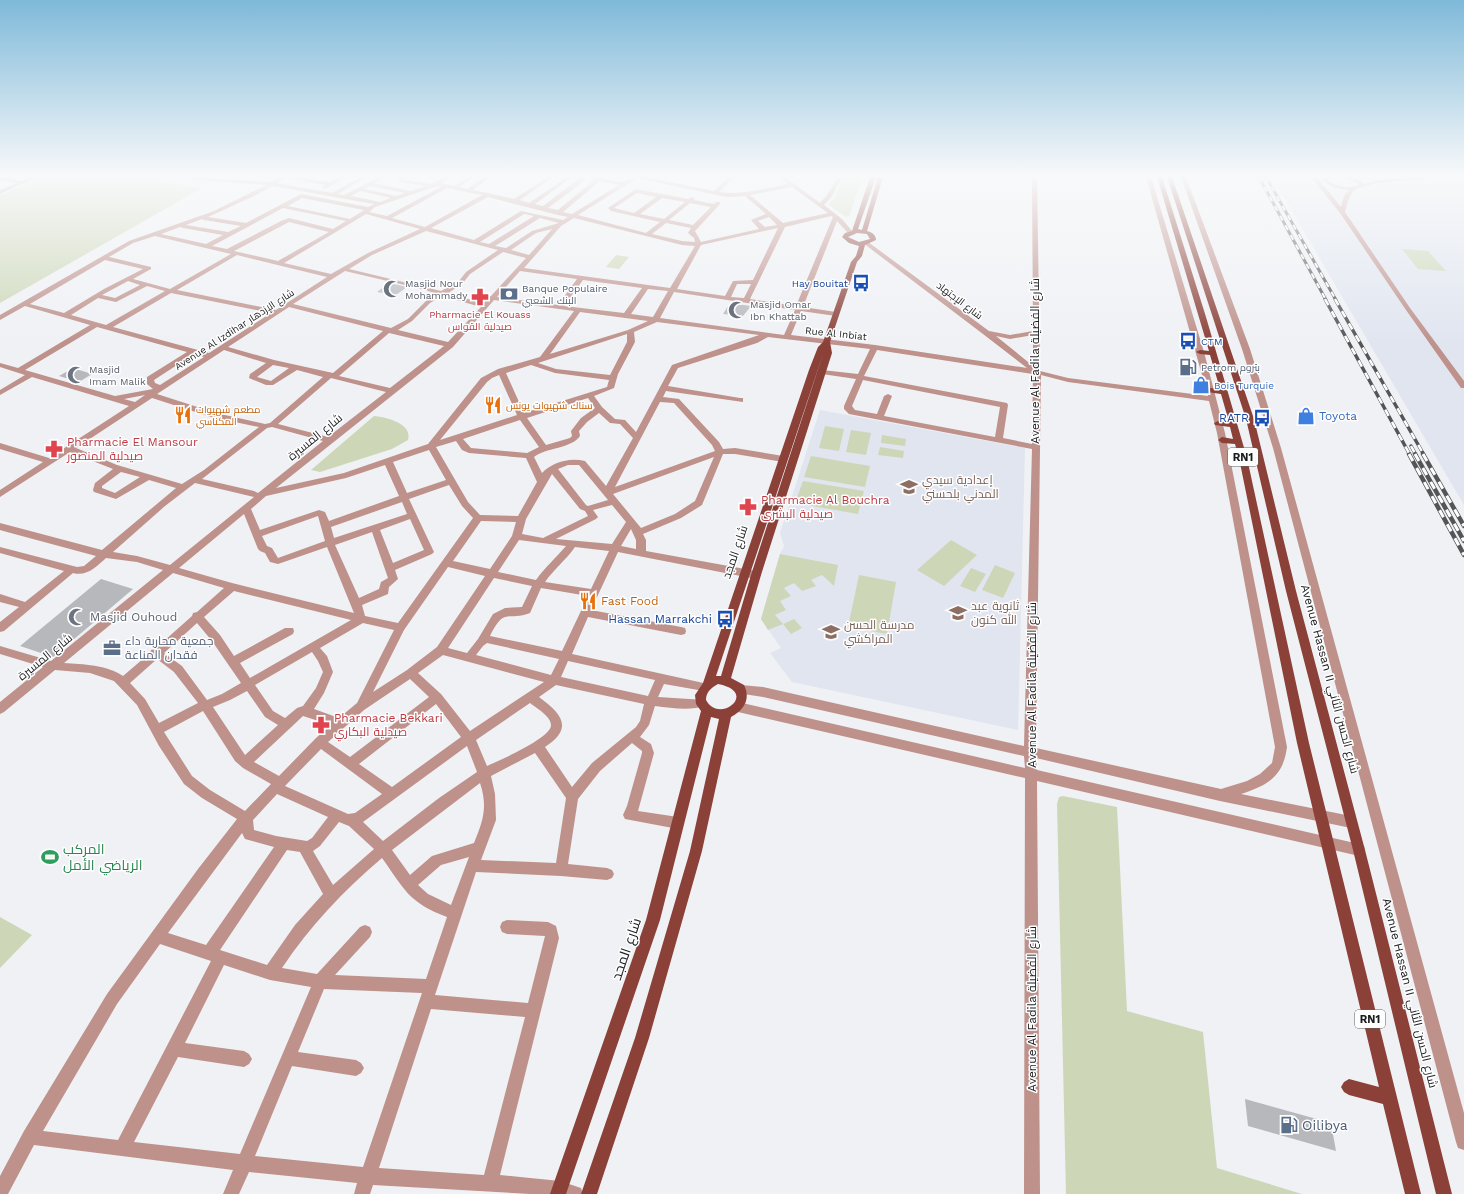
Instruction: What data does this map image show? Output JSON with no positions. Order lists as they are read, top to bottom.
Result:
{
  "streets": {
    "main road": ["RN1", "شارع المجد", "Avenue Hassan II شارع الحسن الثاني"],
    "street": [
      "شارع الإجتهاد",
      "Avenue Al Izdihar شارع الإزدهار",
      "Rue Al Inbiat",
      "Avenue Al Fadila شارع الفضيلة",
      "شارع المسيرة"
    ]
  },
  "crossings": [
    ["شارع الإجتهاد", "Rue Al Inbiat"],
    ["شارع الإجتهاد", "Avenue Al Fadila شارع الفضيلة"],
    ["شارع الإجتهاد", "شارع المجد"],
    ["Avenue Al Izdihar شارع الإزدهار", "Rue Al Inbiat"],
    ["Rue Al Inbiat", "Avenue Al Fadila شارع الفضيلة"],
    ["Rue Al Inbiat", "شارع المسيرة"],
    ["Rue Al Inbiat", "شارع المجد"]
  ],
  "places": {
    "bus stop": [
      "Hay Bouitat",
      "CTM",
      "RATR",
      "Hassan Marrakchi"
    ],
    "mosque": [
      "Masjid Nour Mohammady",
      "Masjid Omar Ibn Khattab",
      "Masjid Imam Malik",
      "Masjid Ouhoud"
    ],
    "bank": ["Banque Populaire البنك الشعبي"],
    "pharmacy": [
      "Pharmacie El Kouass صيدلية القواس",
      "Pharmacie El Mansour صيدلية المنصور",
      "Pharmacie Al Bouchra صيدلية البشرى",
      "Pharmacie Bekkari صيدلية البكاري"
    ],
    "fuel station": ["Petrom بتروم", "Oilibya"],
    "shop": ["Bois Turquie", "Toyota"],
    "restaurant": ["سناك شهيوات يونس", "مطعم شهيوات المكناسي", "Fast Food"],
    "school or university": ["إعدادية سيدي المدني بلحسني", "ثانوية عبد الله كنون", "مدرسة الحسن المراكشي"],
    "office": ["جمعية محاربة داء فقدان المناعة"],
    "sports": ["المركب الرياضي الأمل"]
  }
}
